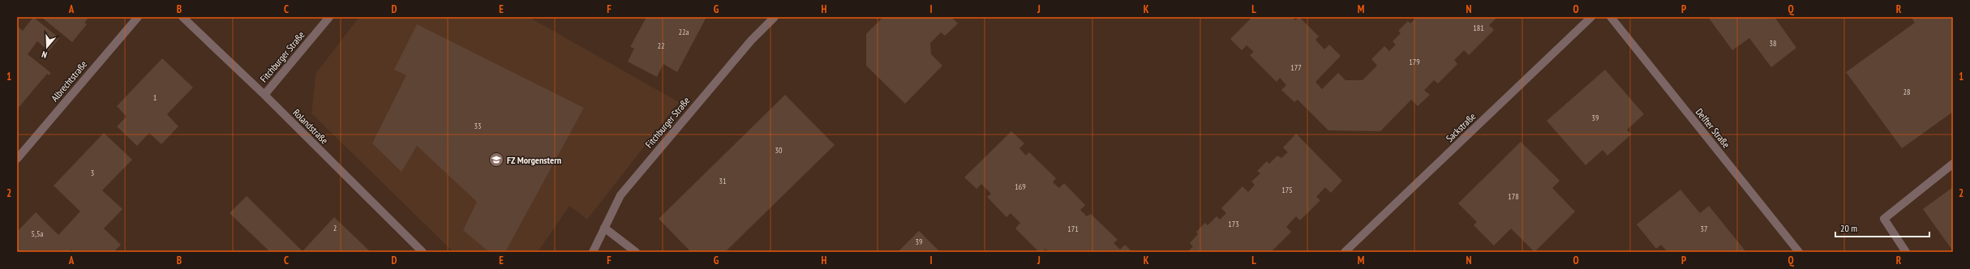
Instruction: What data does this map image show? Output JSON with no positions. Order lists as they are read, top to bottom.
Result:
{
  "streets": {
    "street": [
      "Fitchburger Straße",
      "Albrechtstraße",
      "Rolandstraße",
      "Sackstraße",
      "Delfter Straße"
    ]
  },
  "crossings": [
    ["Fitchburger Straße", "Rolandstraße"]
  ],
  "places": {
    "school or university": ["FZ Morgenstern"]
  },
  "house_numbers": [
    "181",
    "22a",
    "38",
    "22",
    "179",
    "177",
    "28",
    "1",
    "39",
    "33",
    "30",
    "3",
    "31",
    "169",
    "175",
    "178",
    "173",
    "2",
    "171",
    "37",
    "5,5a",
    "39"
  ],
  "scale_bar": "20 m",
  "north": "bottom",
  "grid": {
    "columns": [
      "A",
      "B",
      "C",
      "D",
      "E",
      "F",
      "G",
      "H",
      "I",
      "J",
      "K",
      "L",
      "M",
      "N",
      "O",
      "P",
      "Q",
      "R"
    ],
    "rows": ["1", "2"]
  }
}
